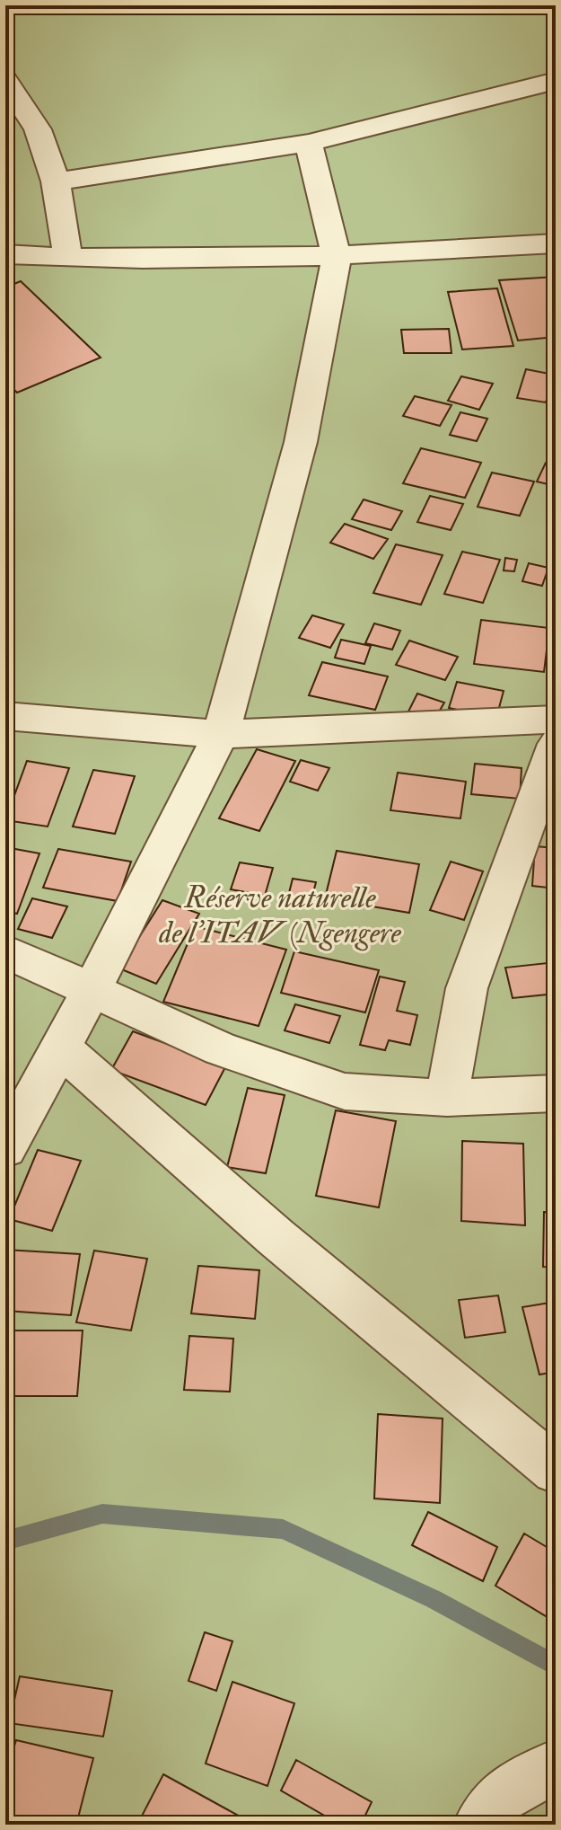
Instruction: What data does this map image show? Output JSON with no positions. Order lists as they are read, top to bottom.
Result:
{
  "parks": ["Réserve naturelle de l'ITAV (Ngengere"]
}
